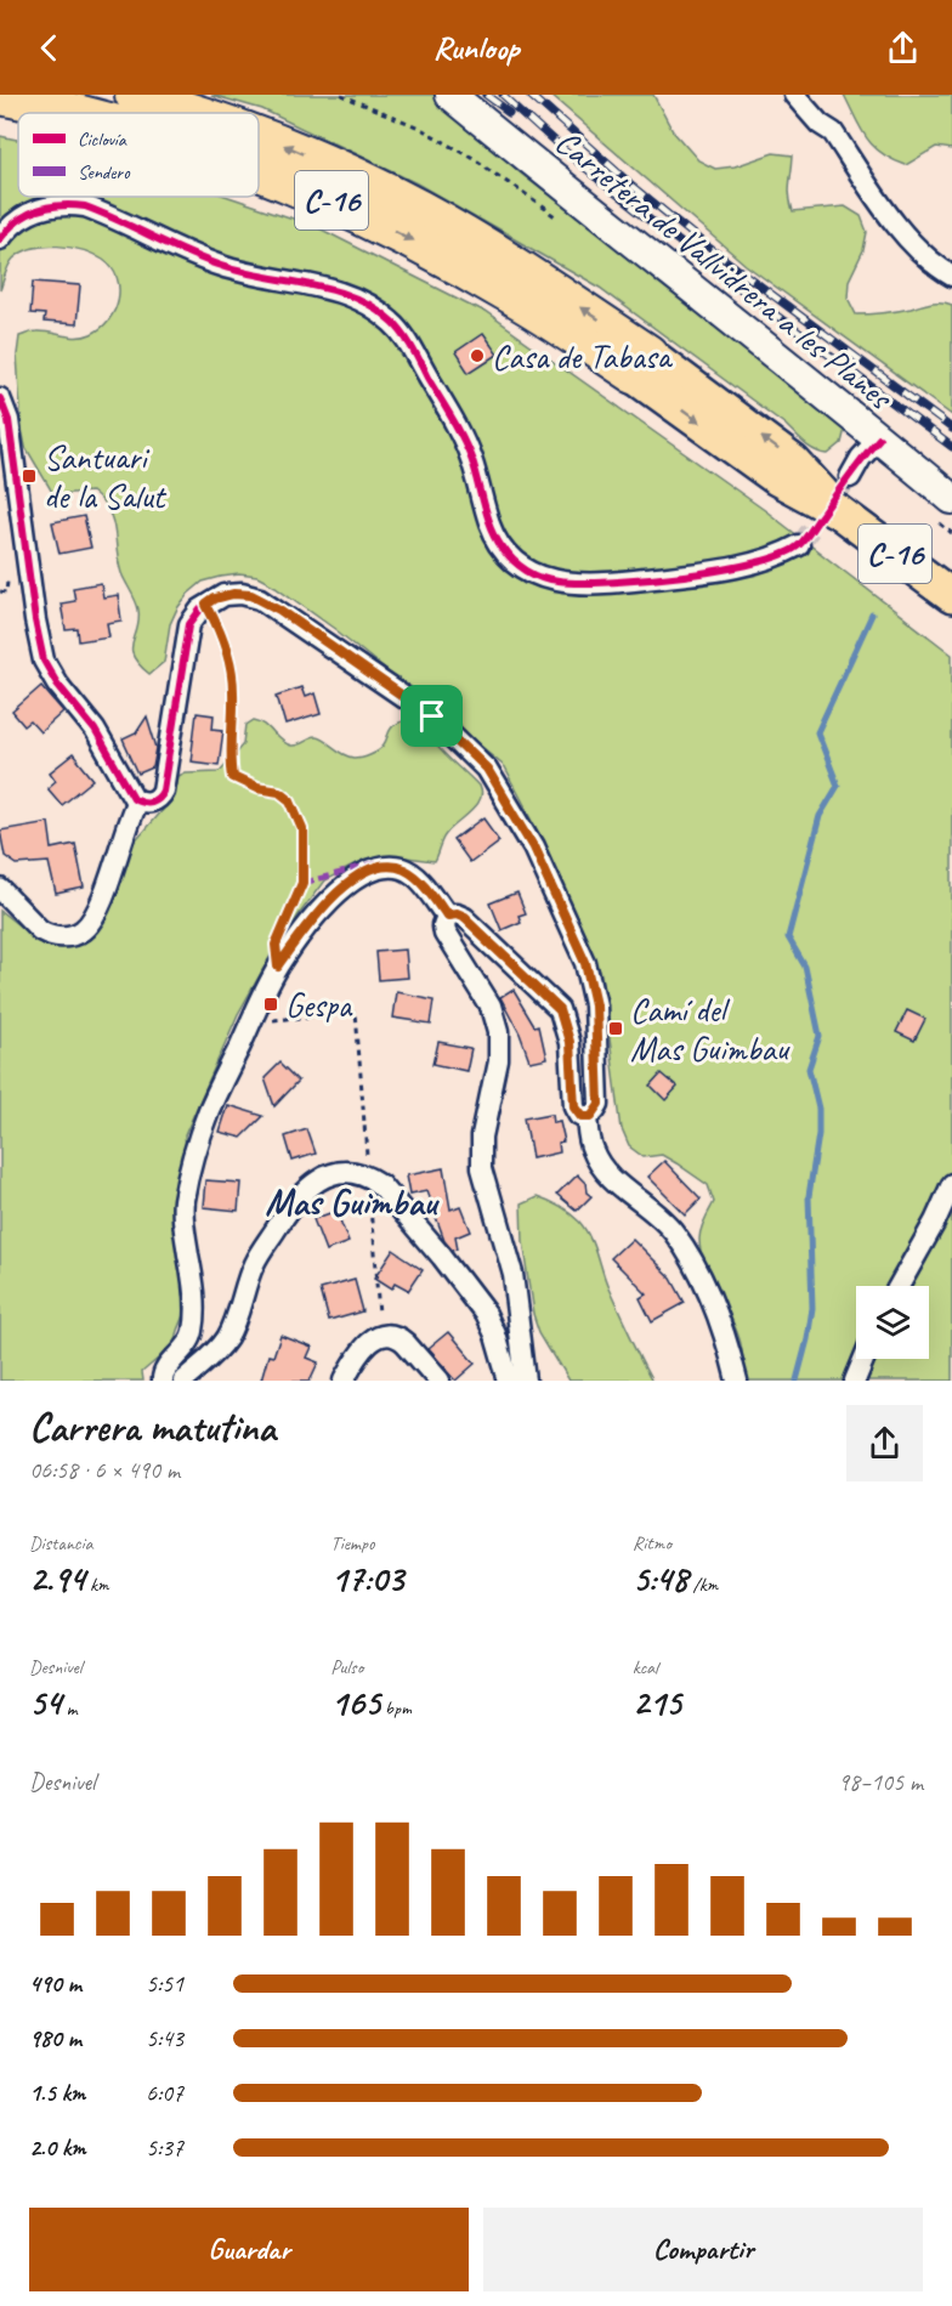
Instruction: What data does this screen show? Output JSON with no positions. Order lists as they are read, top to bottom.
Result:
{
  "streets": {
    "highway": ["C-16"],
    "main road": ["Carretera de Vallvidrera a les Planes"]
  },
  "districts": ["Mas Guimbau"],
  "places": {
    "other": ["Casa de Tabasa"],
    "transit": ["Santuari de la Salut", "Gespa", "Camí del Mas Guimbau"]
  },
  "legend": ["Ciclovía", "Sendero"],
  "page": {
    "header": "Runloop",
    "heading": ["Carrera matutina", "06:58 · 6 × 490 m"],
    "stats": [
      ["Distancia", "2.94 km"],
      ["Tiempo", "17:03"],
      ["Ritmo", "5:48 /km"],
      ["Desnivel", "54 m"],
      ["Pulso", "165 bpm"],
      ["kcal", "215"]
    ],
    "chart": ["Desnivel", "98–105 m"],
    "list": [
      {
        "name": "490 m",
        "note": "5:51"
      },
      {
        "name": "980 m",
        "note": "5:43"
      },
      {
        "name": "1.5 km",
        "note": "6:07"
      },
      {
        "name": "2.0 km",
        "note": "5:37"
      }
    ],
    "buttons": ["Guardar", "Compartir"]
  }
}
